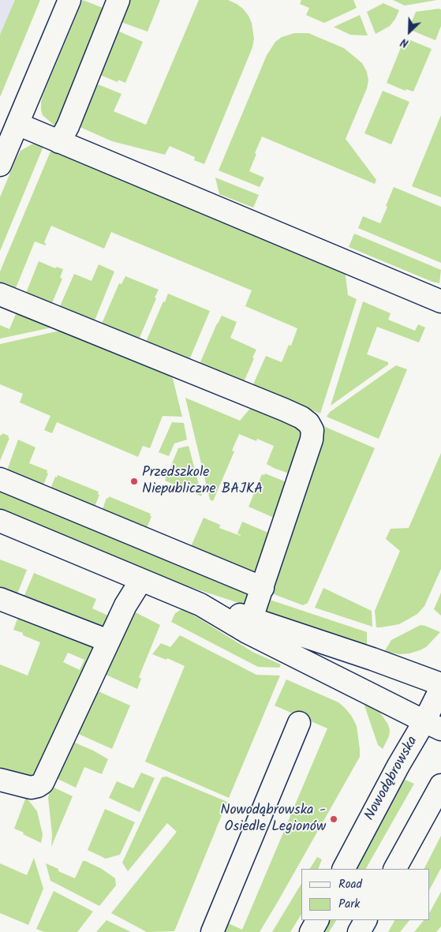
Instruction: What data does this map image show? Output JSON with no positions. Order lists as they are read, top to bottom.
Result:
{
  "streets": {
    "street": ["Nowodąbrowska"]
  },
  "places": ["Przedszkole Niepubliczne BAJKA", "Nowodąbrowska - Osiedle Legionów"],
  "legend": ["Road", "Park"],
  "north": "bottom left"
}
